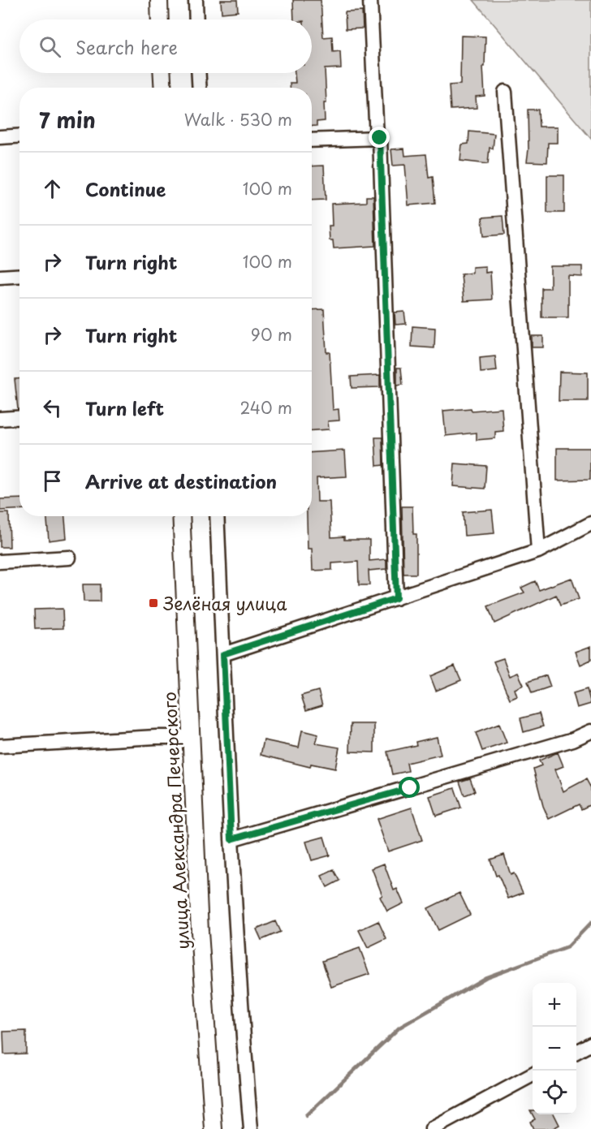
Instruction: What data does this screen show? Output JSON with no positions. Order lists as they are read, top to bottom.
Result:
{
  "streets": {
    "main road": ["улица Александра Печерского"]
  },
  "places": {
    "transit": ["Зелёная улица"]
  },
  "page": {
    "search": "Search here",
    "heading": ["7 min", "Walk · 530 m"],
    "list": [
      ["Continue", "100 m"],
      ["Turn right", "100 m"],
      ["Turn right", "90 m"],
      ["Turn left", "240 m"],
      "Arrive at destination"
    ],
    "map_buttons": ["+", "−"]
  }
}
